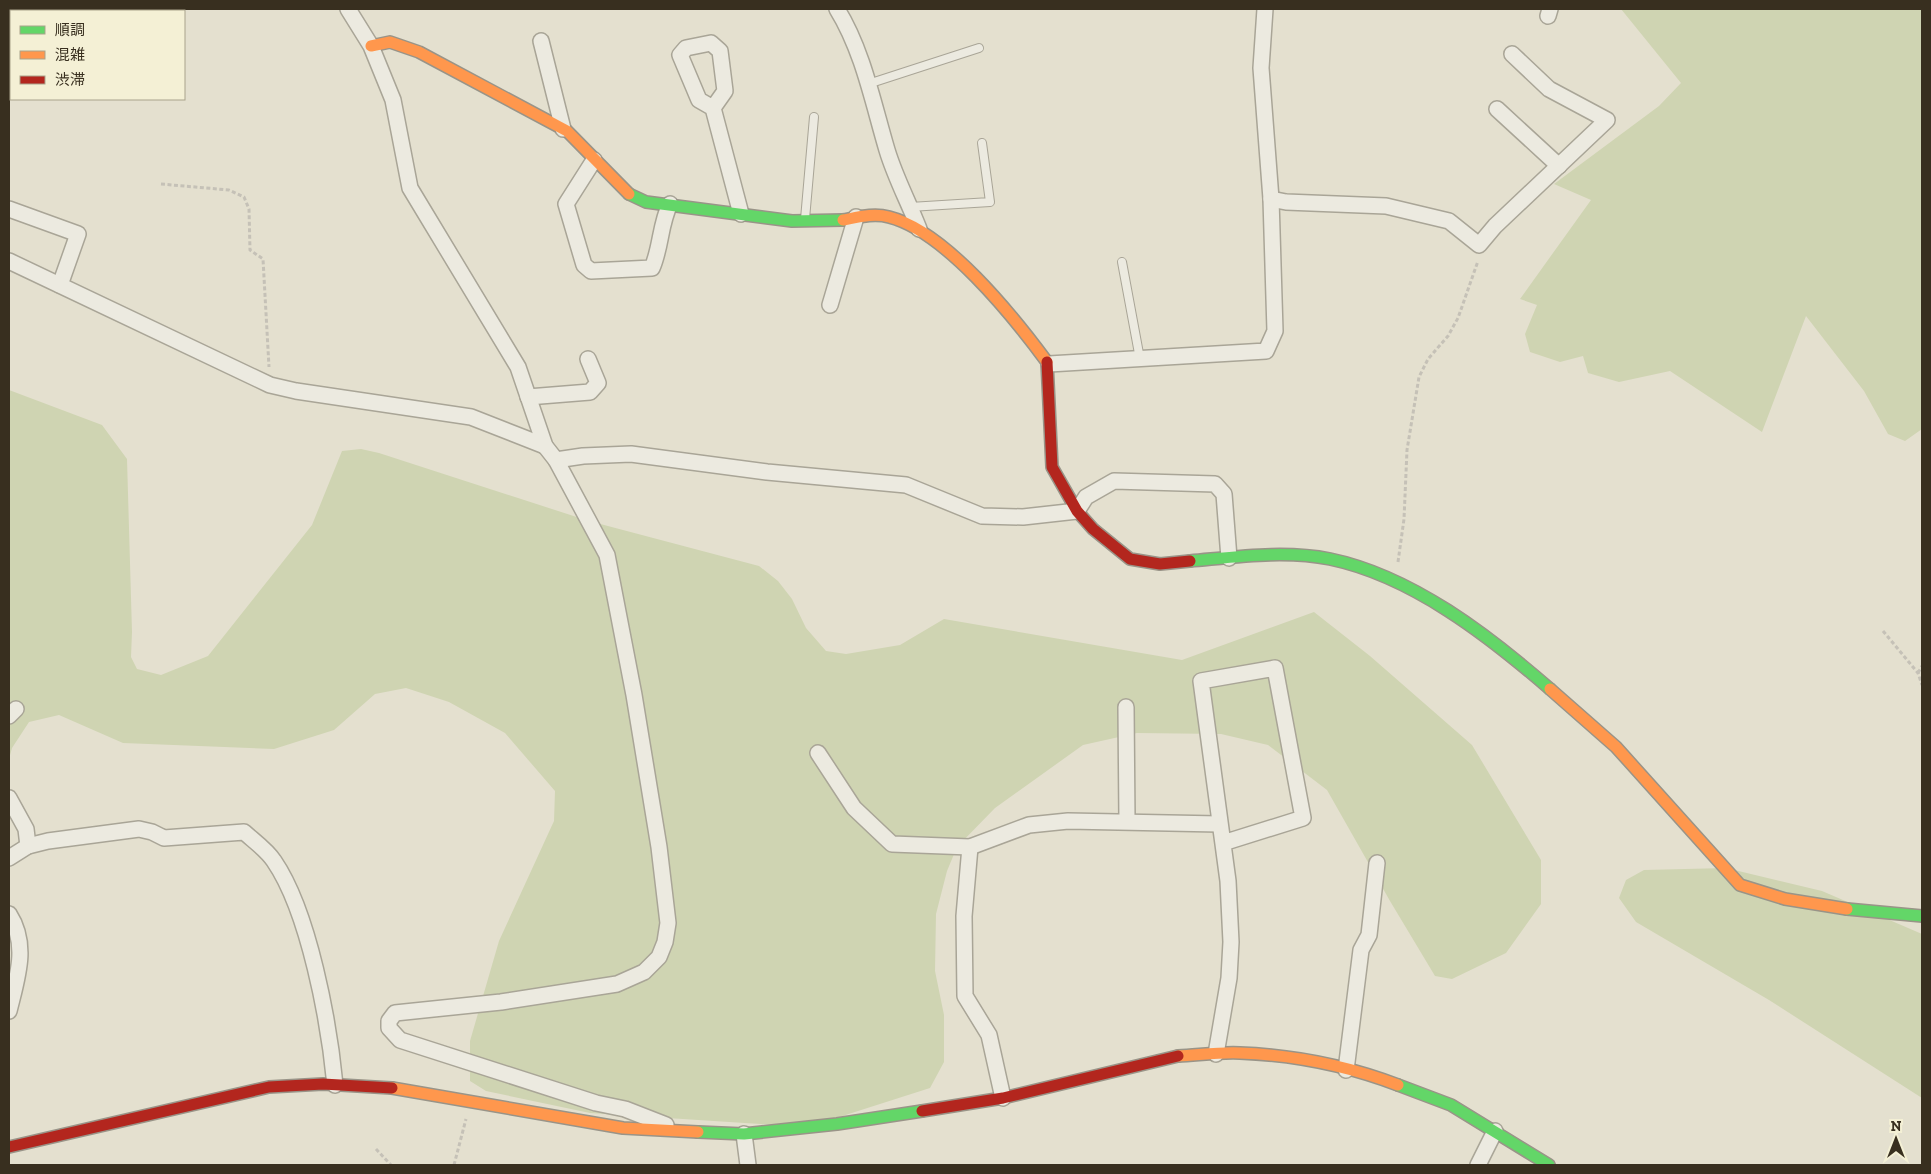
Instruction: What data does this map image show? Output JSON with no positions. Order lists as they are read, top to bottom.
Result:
{
  "legend": ["順調", "混雑", "渋滞"],
  "north": "top"
}
